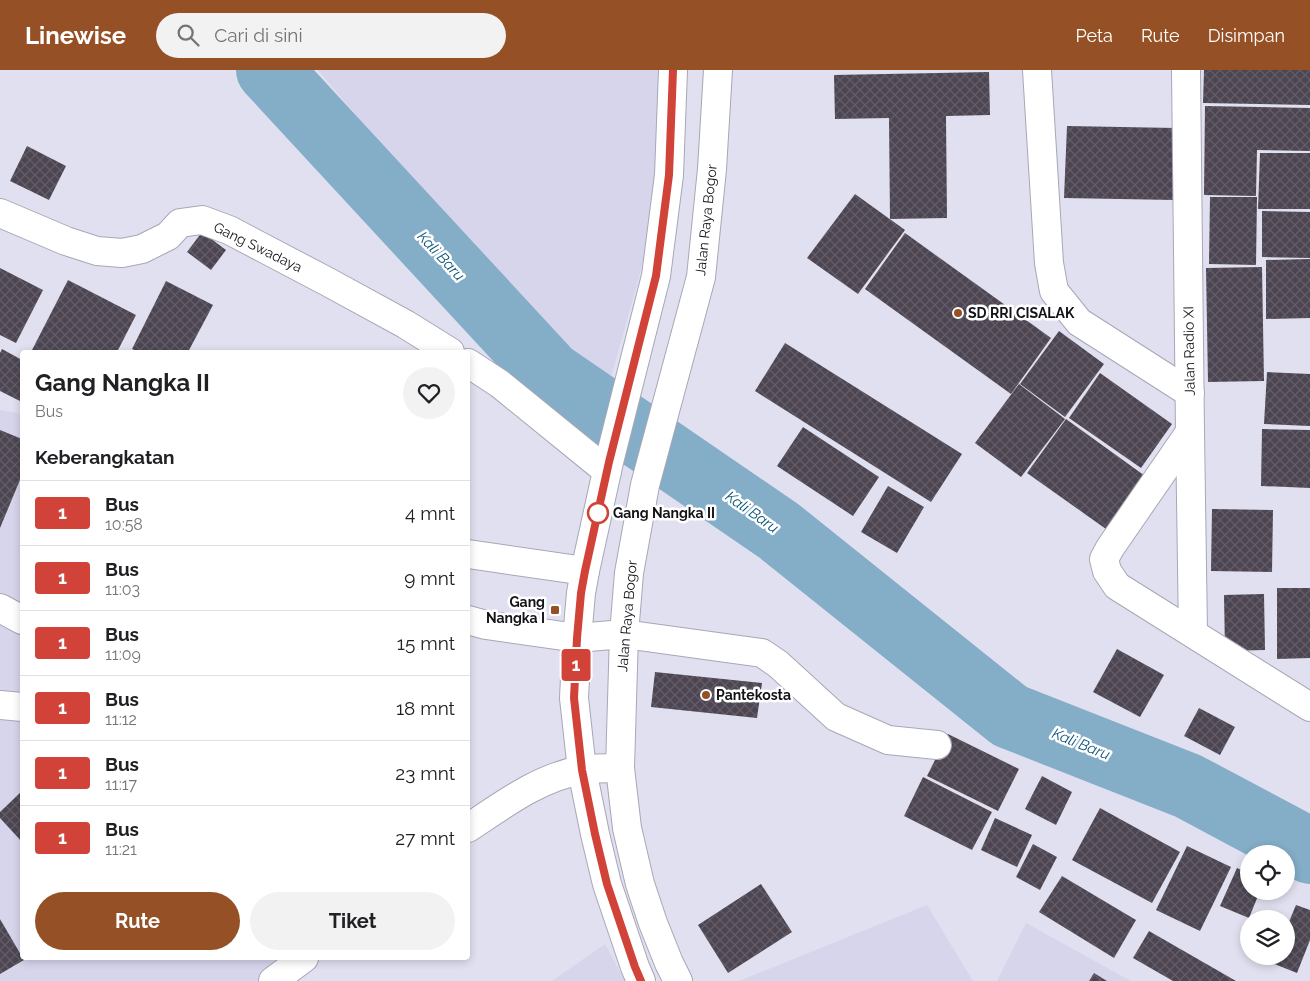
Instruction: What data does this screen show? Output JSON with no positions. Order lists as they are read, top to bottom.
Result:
{
  "streets": {
    "main road": ["Jalan Raya Bogor", "Gang Swadaya", "Jalan Radio XI"]
  },
  "water": ["Kali Baru"],
  "places": {
    "other": ["SD RRI CISALAK", "Gang Nangka II", "Pantekosta"],
    "transit": ["Gang Nangka I"]
  },
  "lines": ["bus line 1"],
  "page": {
    "header": "Linewise",
    "search": "Cari di sini",
    "nav": ["Peta", "Rute", "Disimpan"],
    "on_map": "1",
    "heading": [
      ["Gang Nangka II", "Bus"],
      "Keberangkatan"
    ],
    "list": [
      {
        "mark": "1",
        "name": "Bus",
        "note": "10:58",
        "value": "4 mnt"
      },
      {
        "mark": "1",
        "name": "Bus",
        "note": "11:03",
        "value": "9 mnt"
      },
      {
        "mark": "1",
        "name": "Bus",
        "note": "11:09",
        "value": "15 mnt"
      },
      {
        "mark": "1",
        "name": "Bus",
        "note": "11:12",
        "value": "18 mnt"
      },
      {
        "mark": "1",
        "name": "Bus",
        "note": "11:17",
        "value": "23 mnt"
      },
      {
        "mark": "1",
        "name": "Bus",
        "note": "11:21",
        "value": "27 mnt"
      }
    ],
    "buttons": ["Rute", "Tiket"]
  }
}
